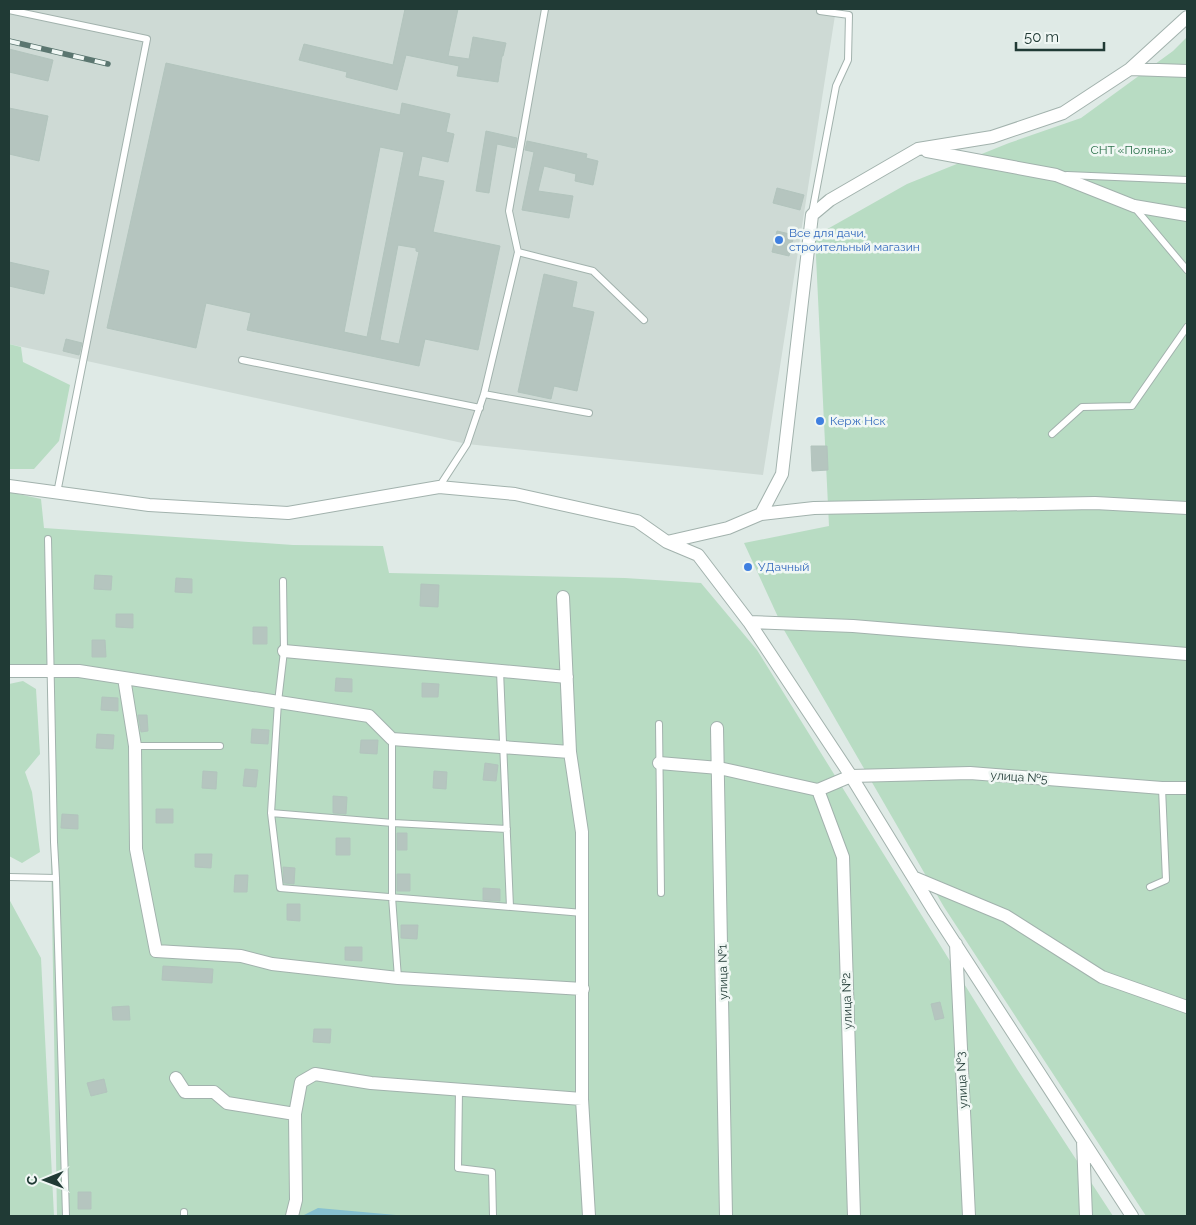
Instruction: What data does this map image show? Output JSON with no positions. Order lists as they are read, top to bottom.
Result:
{
  "streets": {
    "street": [
      "улица №5",
      "улица №1",
      "улица №2",
      "улица №3"
    ]
  },
  "parks": ["СНТ «Поляна»"],
  "places": ["Все для дачи, строительный магазин", "Керж Нск", "УДачный"],
  "scale_bar": "50 m",
  "north": "left"
}
